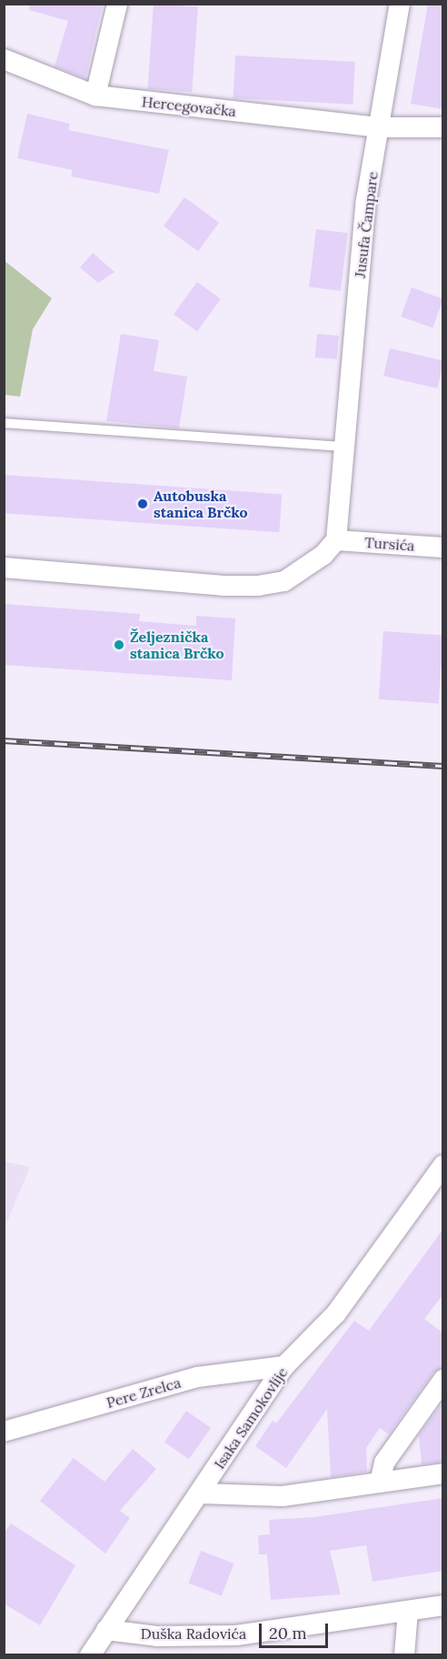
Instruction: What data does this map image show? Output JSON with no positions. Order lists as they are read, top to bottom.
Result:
{
  "streets": {
    "street": [
      "Hercegovačka",
      "Jusufa Čampare",
      "Tursića",
      "Pere Zrelca",
      "Isaka Samokovlije",
      "Duška Radovića"
    ]
  },
  "crossings": [
    ["Hercegovačka", "Jusufa Čampare"],
    ["Jusufa Čampare", "Tursića"],
    ["Pere Zrelca", "Isaka Samokovlije"],
    ["Isaka Samokovlije", "Duška Radovića"]
  ],
  "places": ["Autobuska stanica Brčko", "Željeznička stanica Brčko"],
  "scale_bar": "20 m"
}
